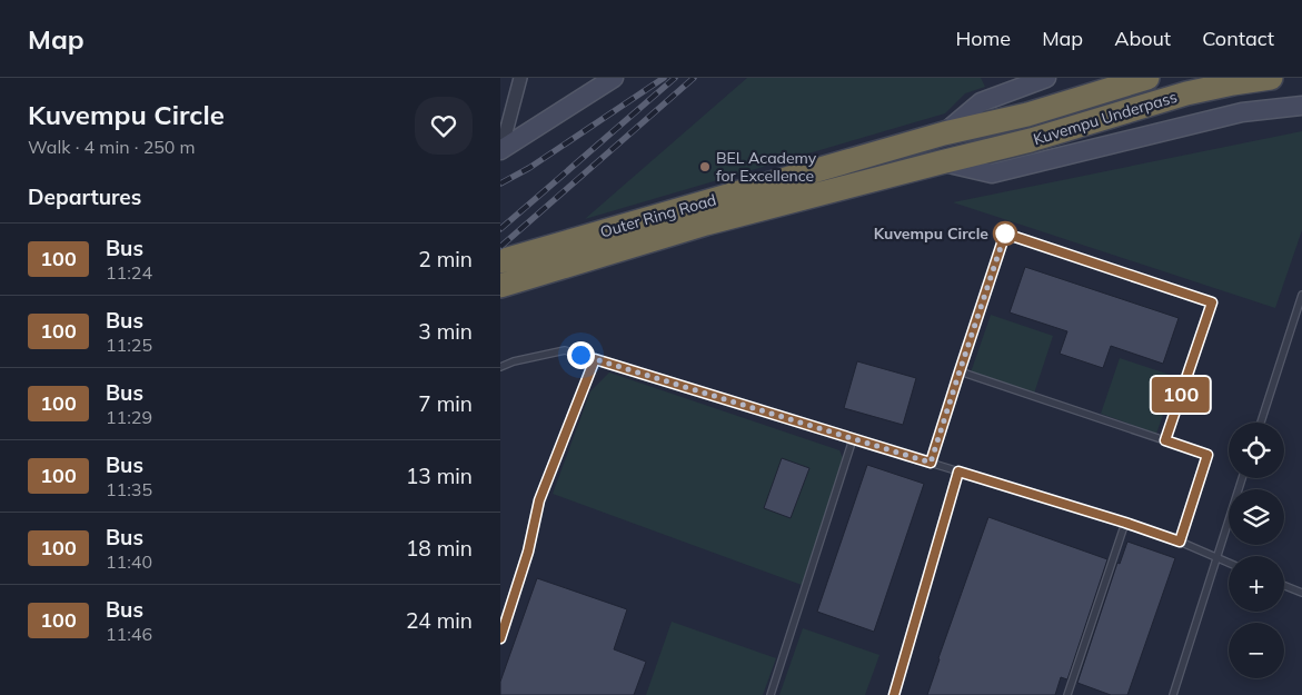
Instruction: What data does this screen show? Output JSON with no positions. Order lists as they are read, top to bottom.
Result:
{
  "streets": {
    "highway": ["Kuvempu Underpass", "Outer Ring Road"]
  },
  "crossings": [
    ["Kuvempu Underpass", "Outer Ring Road"]
  ],
  "places": ["BEL Academy for Excellence", "Kuvempu Circle"],
  "lines": ["bus line 100"],
  "page": {
    "header": "Map",
    "nav": [
      "Home",
      "Map",
      "About",
      "Contact"
    ],
    "heading": [
      ["Kuvempu Circle", "Walk · 4 min · 250 m"],
      "Departures"
    ],
    "on_map": "100",
    "list": [
      {
        "mark": "100",
        "name": "Bus",
        "note": "11:24",
        "value": "2 min"
      },
      {
        "mark": "100",
        "name": "Bus",
        "note": "11:25",
        "value": "3 min"
      },
      {
        "mark": "100",
        "name": "Bus",
        "note": "11:29",
        "value": "7 min"
      },
      {
        "mark": "100",
        "name": "Bus",
        "note": "11:35",
        "value": "13 min"
      },
      {
        "mark": "100",
        "name": "Bus",
        "note": "11:40",
        "value": "18 min"
      },
      {
        "mark": "100",
        "name": "Bus",
        "note": "11:46",
        "value": "24 min"
      }
    ],
    "map_buttons": ["+", "−"]
  }
}
